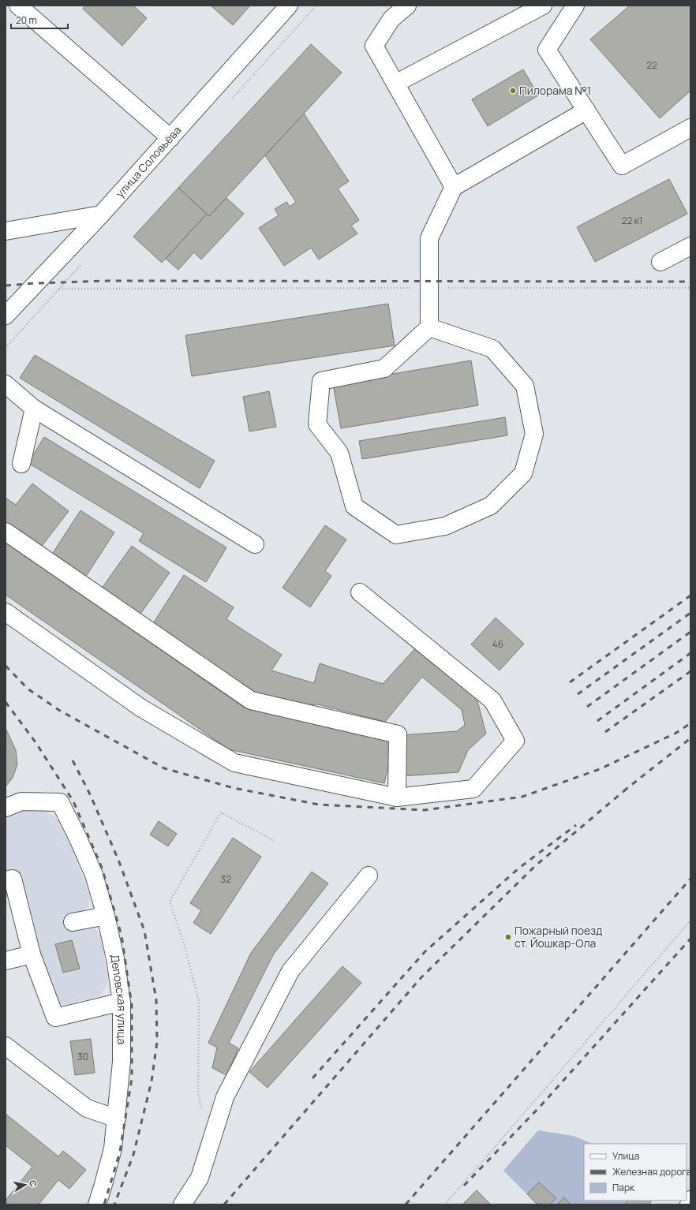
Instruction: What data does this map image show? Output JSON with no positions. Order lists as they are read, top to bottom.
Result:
{
  "streets": {
    "street": ["улица Соловьёва", "Деповская улица"]
  },
  "places": ["Пилорама №1", "Пожарный поезд ст. Йошкар-Ола"],
  "house_numbers": [
    "22",
    "22 к1",
    "46",
    "32",
    "30"
  ],
  "legend": ["Улица", "Железная дорога", "Парк"],
  "scale_bar": "20 m",
  "north": "right"
}
